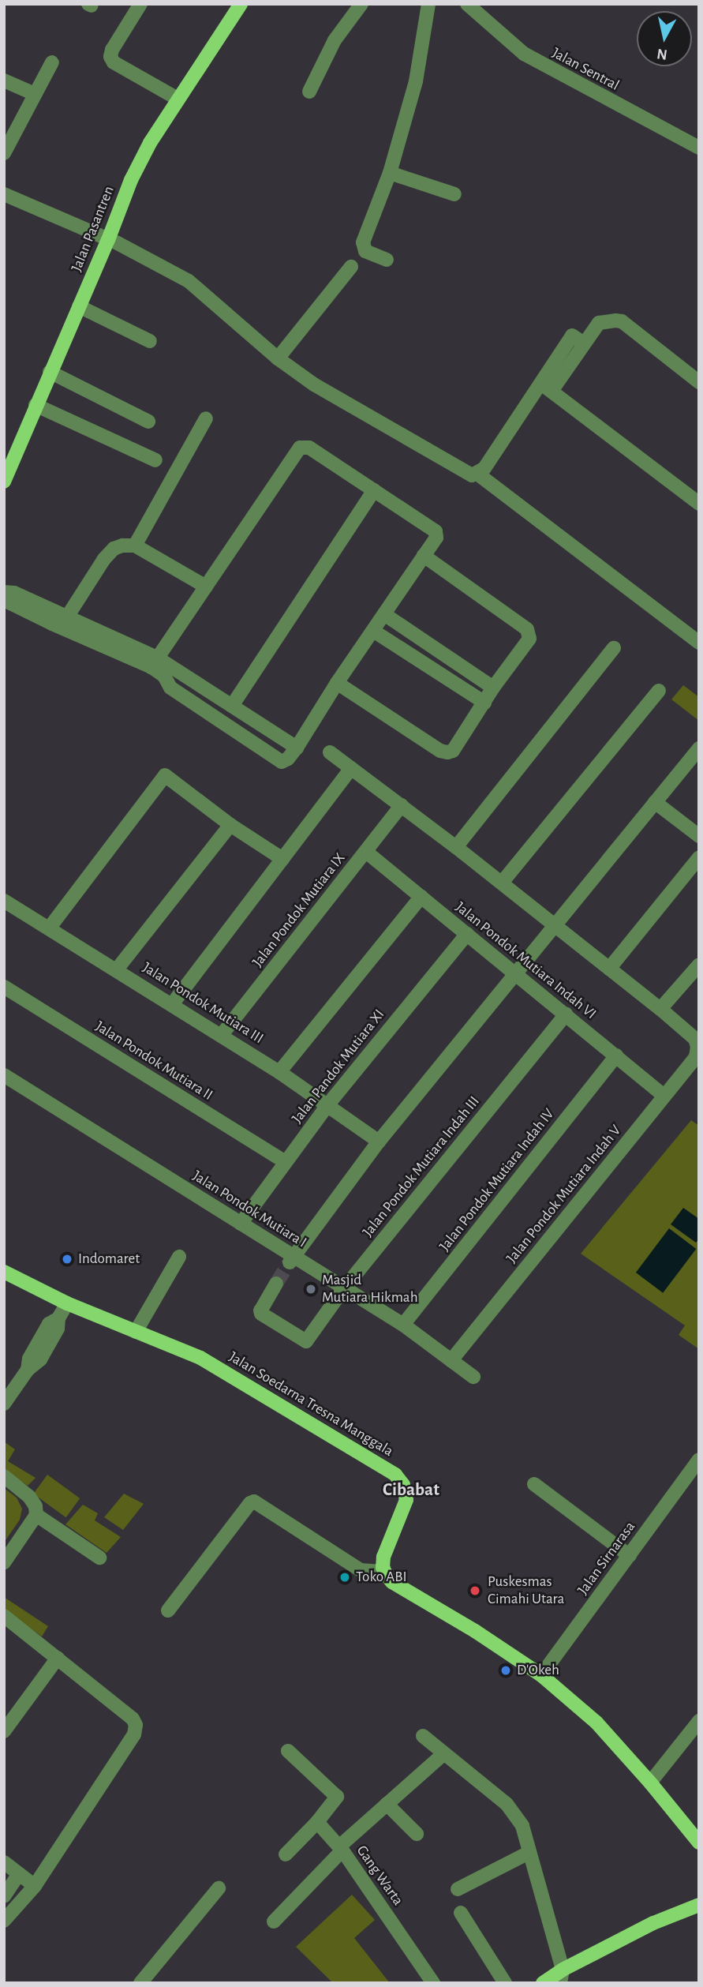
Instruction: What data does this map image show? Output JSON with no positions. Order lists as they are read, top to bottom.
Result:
{
  "streets": {
    "main road": ["Jalan Pasantren", "Jalan Soedarna Tresna Manggala"],
    "street": [
      "Jalan Sentral",
      "Jalan Pondok Mutiara IX",
      "Jalan Pondok Mutiara Indah VI",
      "Jalan Pondok Mutiara III",
      "Jalan Pondok Mutiara II",
      "Jalan Pandok Mutiara XI",
      "Jalan Pondok Mutiara Indah III",
      "Jalan Pondok Mutiara Indah IV",
      "Jalan Pondok Mutiara Indah V",
      "Jalan Pondok Mutiara I",
      "Jalan Sirnarasa",
      "Gang Warta"
    ]
  },
  "crossings": [
    ["Jalan Pondok Mutiara IX", "Jalan Pondok Mutiara Indah VI"],
    ["Jalan Pondok Mutiara IX", "Jalan Pondok Mutiara III"],
    ["Jalan Pondok Mutiara Indah VI", "Jalan Pandok Mutiara XI"],
    ["Jalan Pondok Mutiara Indah VI", "Jalan Pondok Mutiara Indah III"],
    ["Jalan Pondok Mutiara Indah VI", "Jalan Pondok Mutiara Indah IV"],
    ["Jalan Pondok Mutiara Indah VI", "Jalan Pondok Mutiara Indah V"],
    ["Jalan Pondok Mutiara III", "Jalan Pandok Mutiara XI"],
    ["Jalan Pondok Mutiara II", "Jalan Pandok Mutiara XI"],
    ["Jalan Pandok Mutiara XI", "Jalan Pondok Mutiara I"],
    ["Jalan Pondok Mutiara Indah III", "Jalan Pondok Mutiara I"],
    ["Jalan Pondok Mutiara Indah IV", "Jalan Pondok Mutiara I"],
    ["Jalan Pondok Mutiara Indah V", "Jalan Pondok Mutiara I"]
  ],
  "districts": ["Cibabat"],
  "places": [
    "Indomaret",
    "Masjid Mutiara Hikmah",
    "Toko ABI",
    "Puskesmas Cimahi Utara",
    "D'Okeh"
  ],
  "north": "bottom"
}
